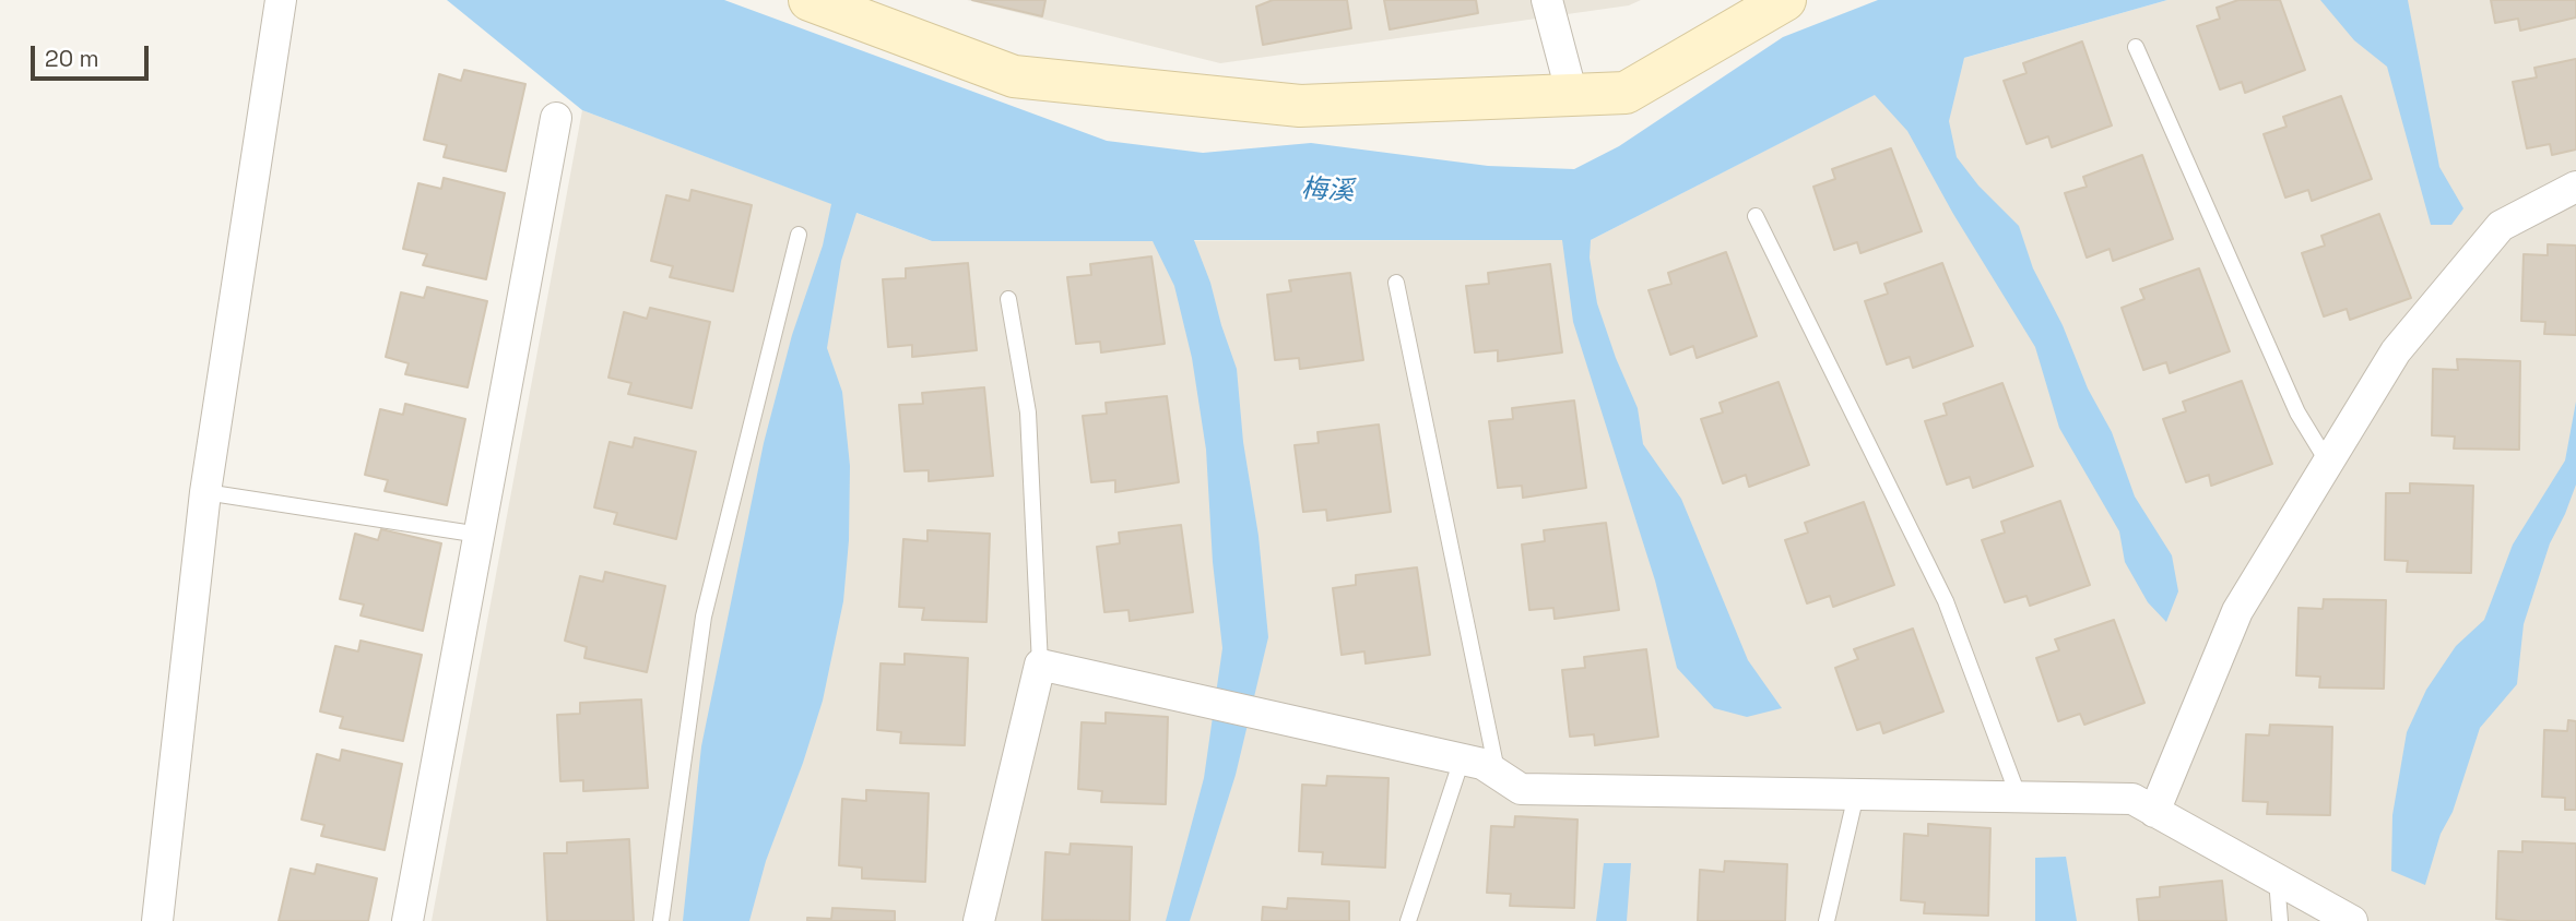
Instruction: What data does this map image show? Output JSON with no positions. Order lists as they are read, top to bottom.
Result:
{
  "water": ["梅溪"],
  "scale_bar": "20 m"
}
